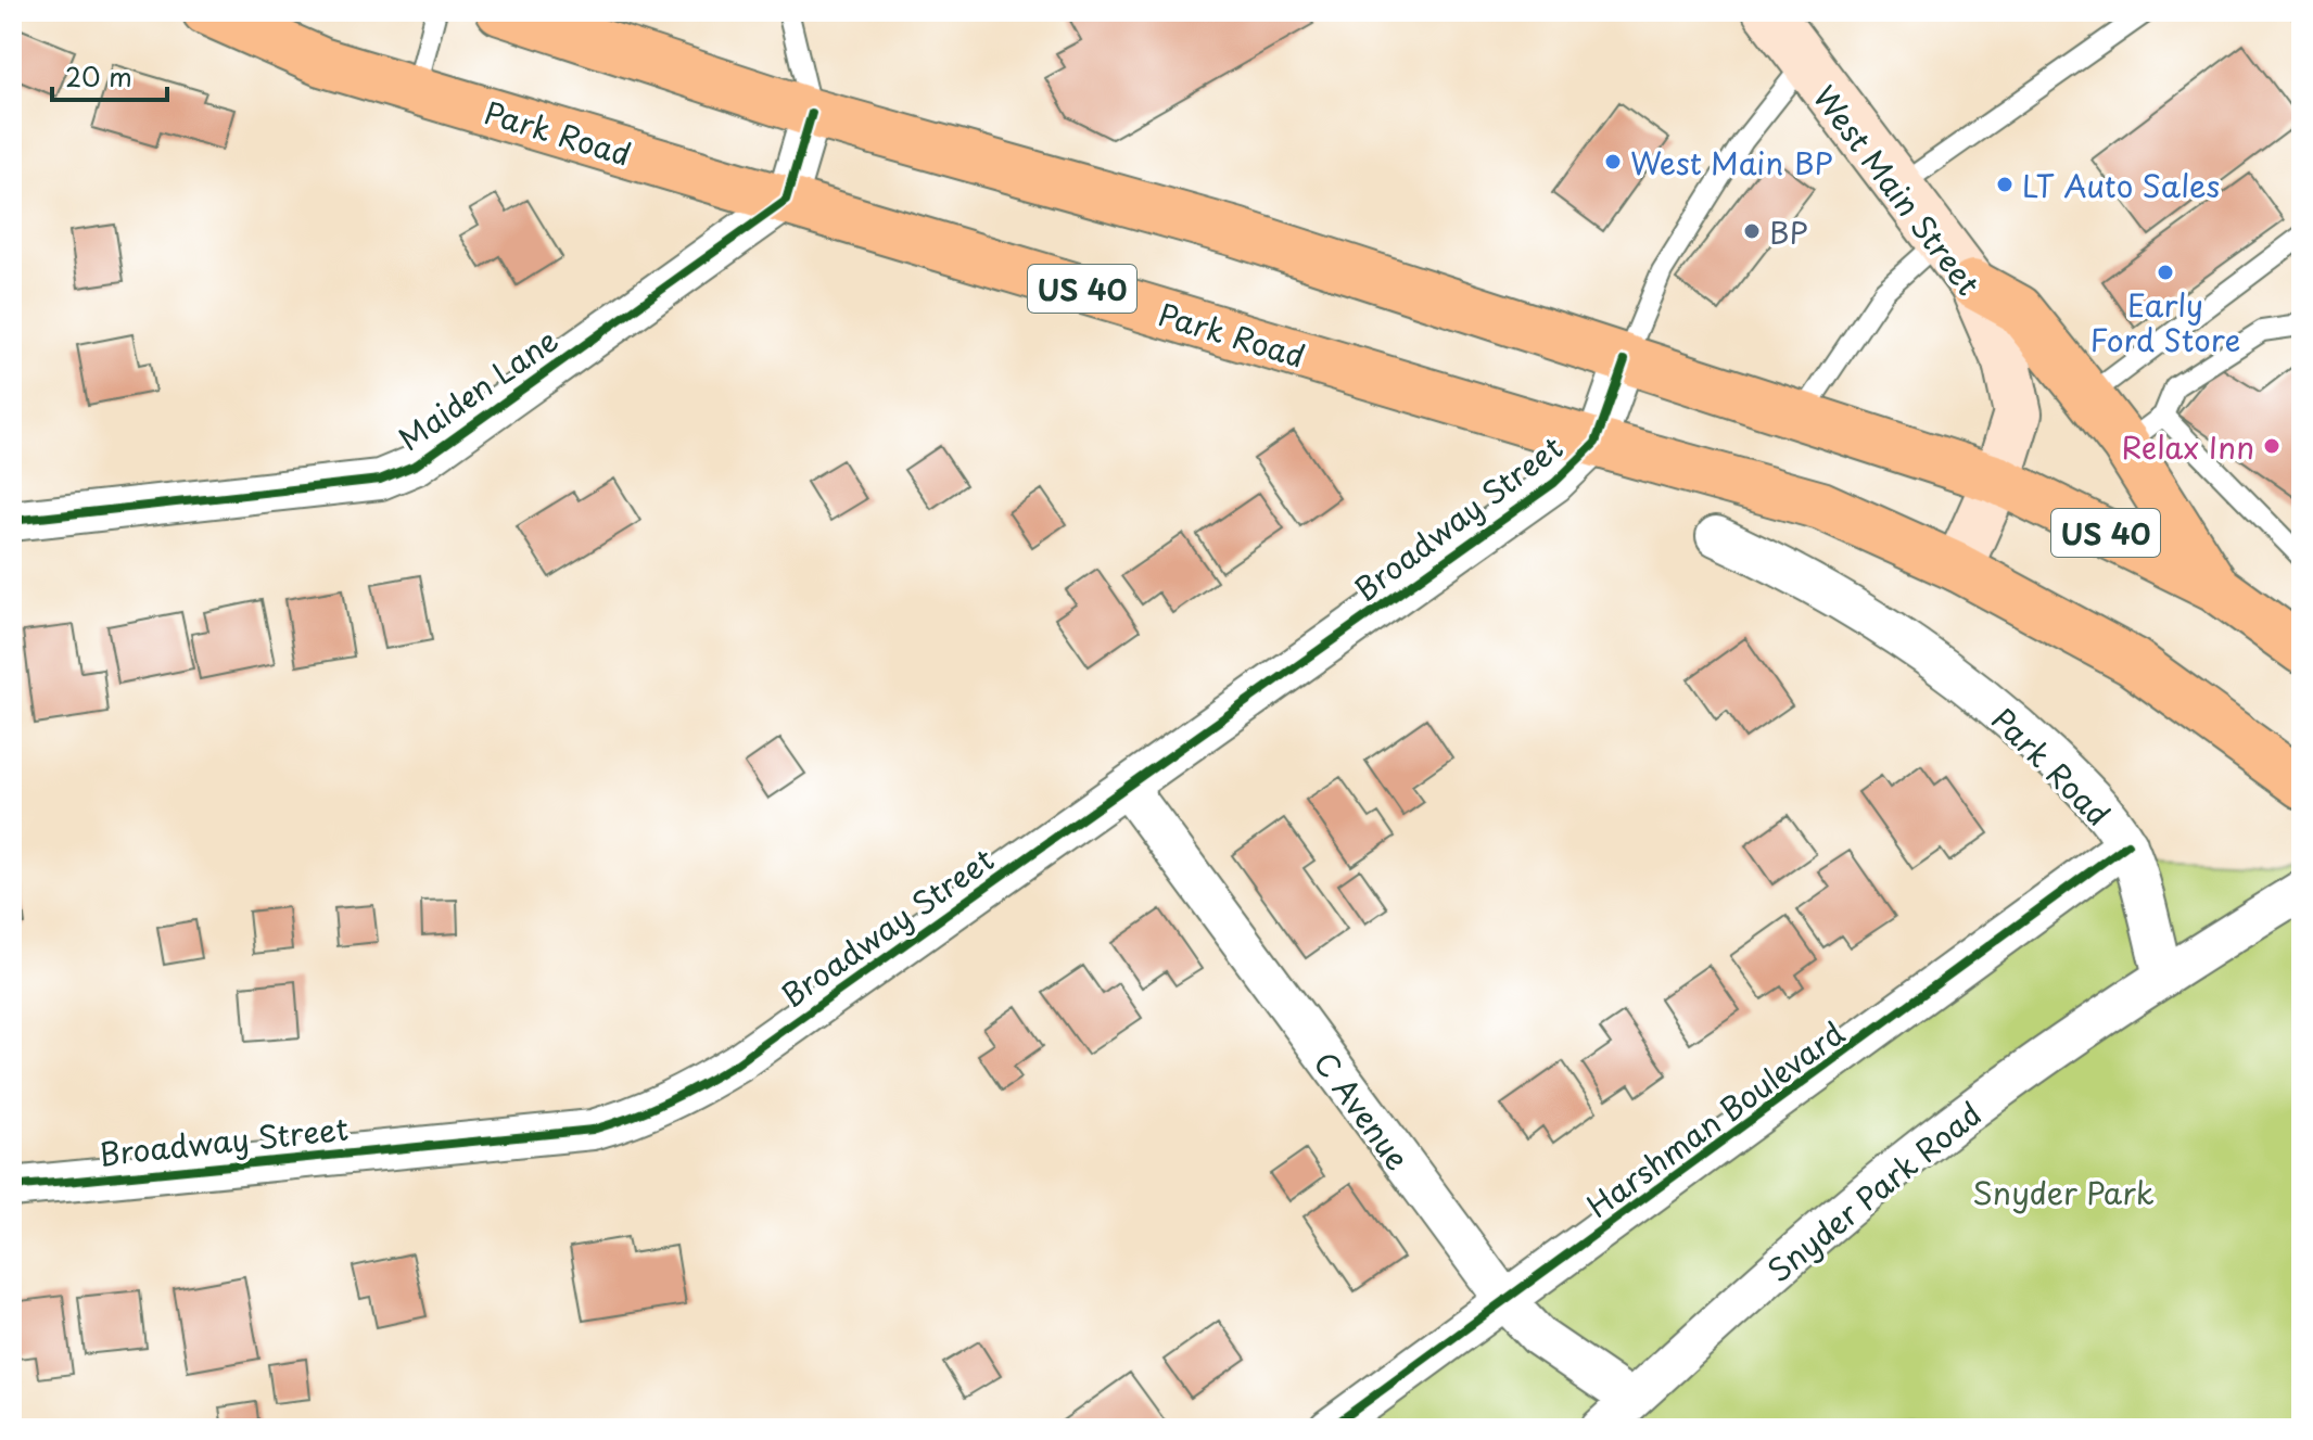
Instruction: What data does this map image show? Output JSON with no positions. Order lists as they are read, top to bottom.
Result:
{
  "streets": {
    "main road": ["Park Road", "US 40"],
    "street": [
      "West Main Street",
      "Maiden Lane",
      "Broadway Street",
      "C Avenue",
      "Harshman Boulevard",
      "Snyder Park Road"
    ]
  },
  "crossings": [
    ["Park Road", "West Main Street"],
    ["Park Road", "US 40"],
    ["Park Road", "Maiden Lane"],
    ["Park Road", "Broadway Street"],
    ["Park Road", "Harshman Boulevard"],
    ["Park Road", "Snyder Park Road"],
    ["West Main Street", "US 40"],
    ["US 40", "Broadway Street"],
    ["Broadway Street", "C Avenue"],
    ["C Avenue", "Harshman Boulevard"],
    ["C Avenue", "Snyder Park Road"]
  ],
  "parks": ["Snyder Park"],
  "places": [
    "West Main BP",
    "LT Auto Sales",
    "BP",
    "Early Ford Store",
    "Relax Inn"
  ],
  "scale_bar": "20 m"
}
